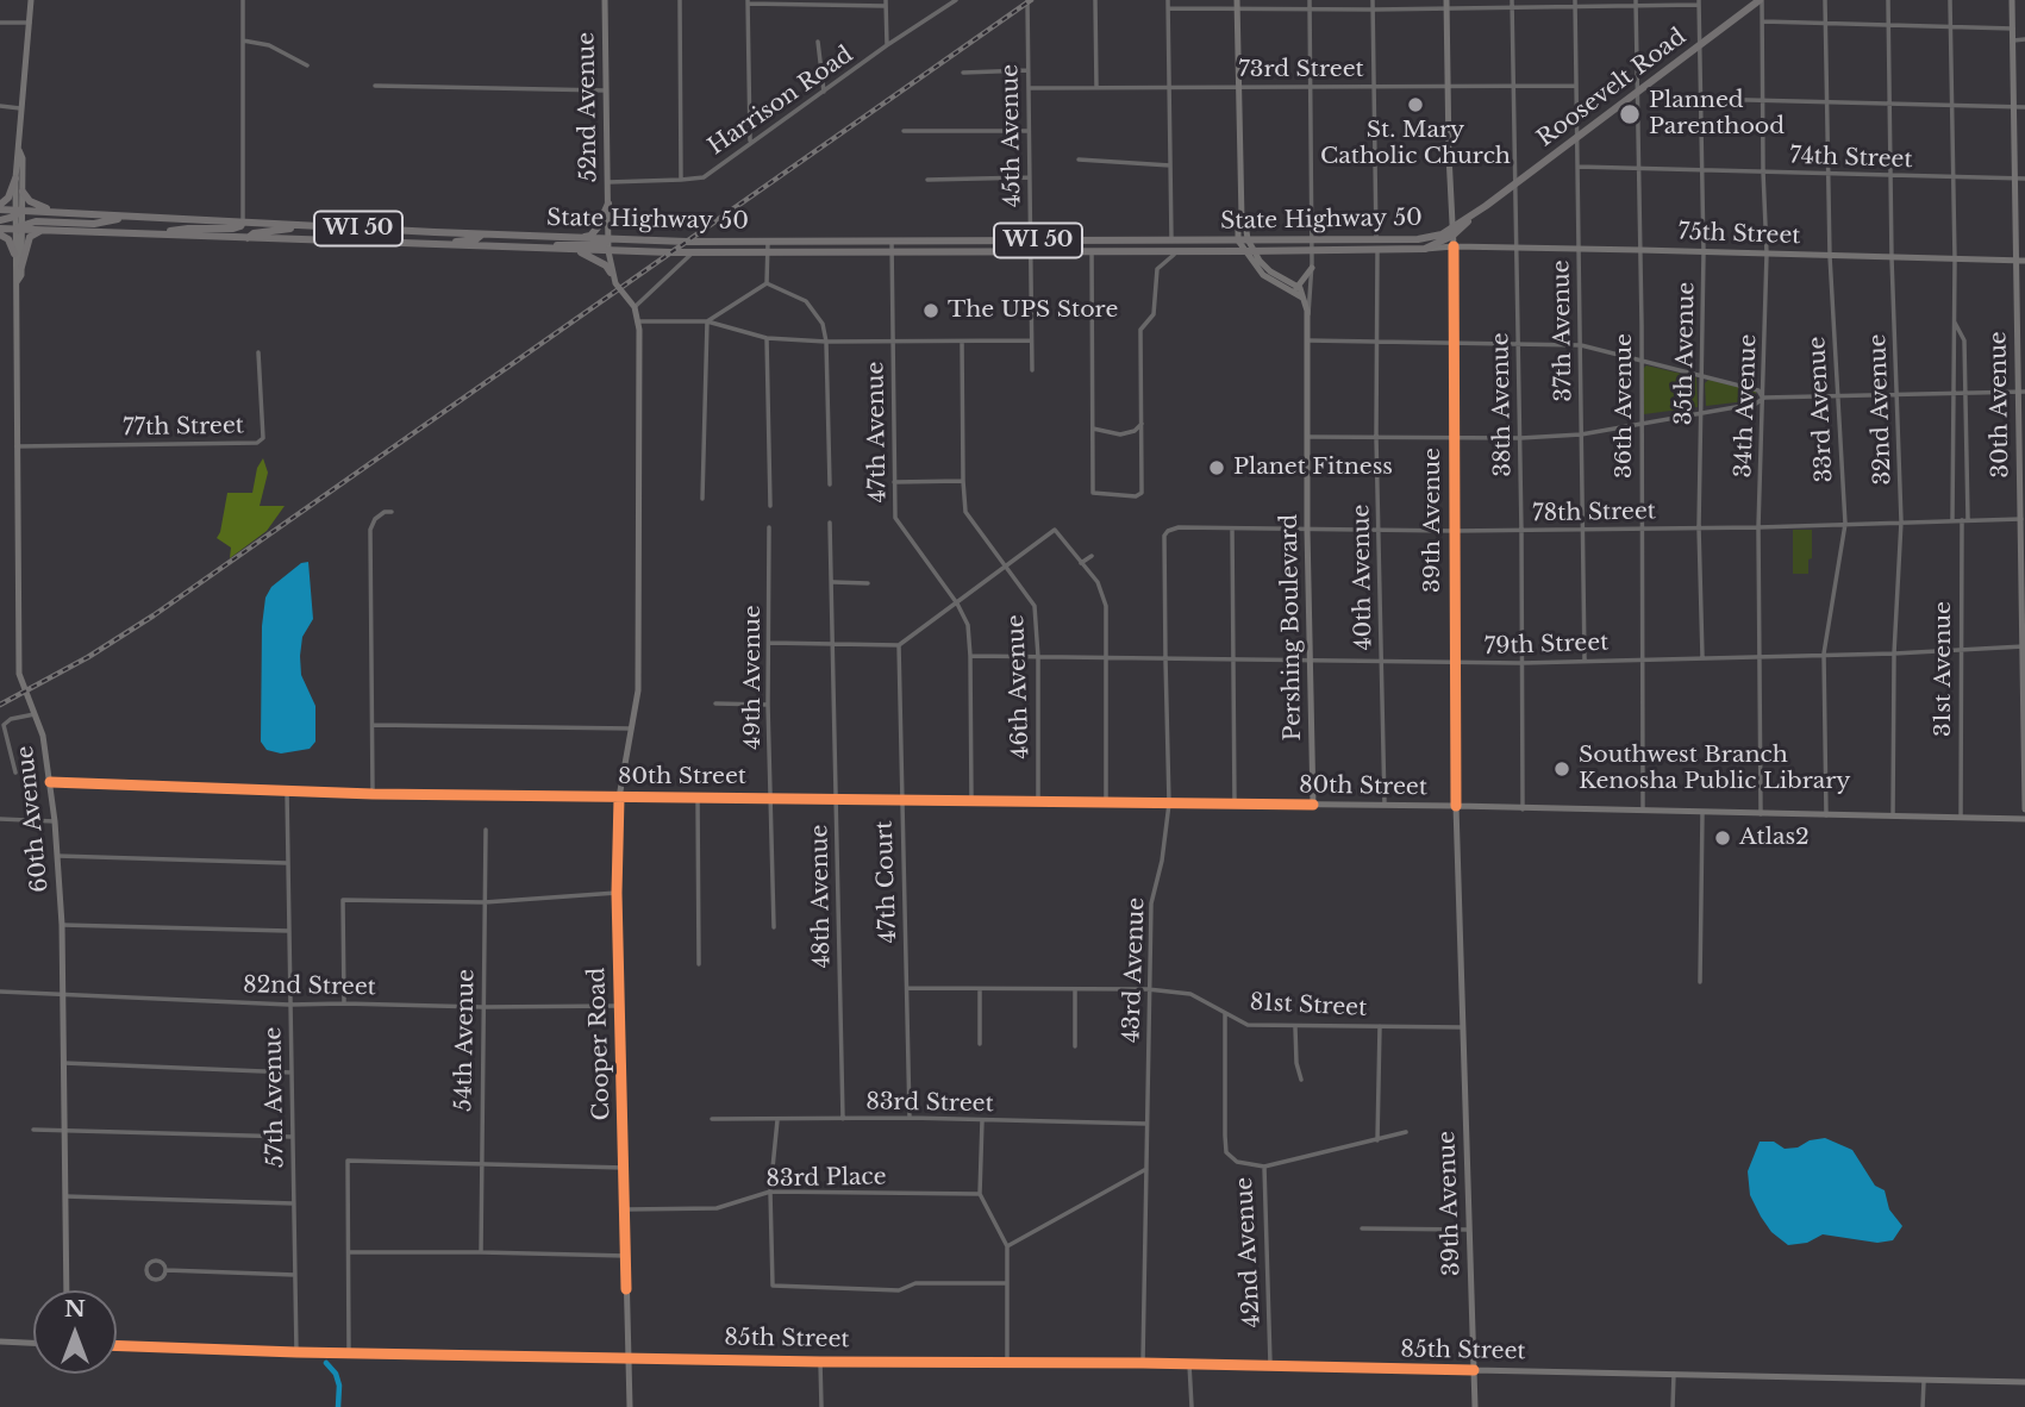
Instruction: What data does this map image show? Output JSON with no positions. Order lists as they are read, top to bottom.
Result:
{
  "streets": {
    "main road": ["Roosevelt Road", "State Highway 50", "WI 50"],
    "street": [
      "73rd Street",
      "Harrison Road",
      "52nd Avenue",
      "45th Avenue",
      "74th Street",
      "75th Street",
      "37th Avenue",
      "35th Avenue",
      "38th Avenue",
      "30th Avenue",
      "36th Avenue",
      "34th Avenue",
      "33rd Avenue",
      "32nd Avenue",
      "77th Street",
      "47th Avenue",
      "78th Street",
      "39th Avenue",
      "40th Avenue",
      "Pershing Boulevard",
      "79th Street",
      "31st Avenue",
      "49th Avenue",
      "46th Avenue",
      "80th Street",
      "60th Avenue",
      "47th Court",
      "48th Avenue",
      "43rd Avenue",
      "82nd Street",
      "81st Street",
      "54th Avenue",
      "Cooper Road",
      "57th Avenue",
      "83rd Street",
      "83rd Place",
      "42nd Avenue",
      "85th Street"
    ]
  },
  "crossings": [
    ["73rd Street", "45th Avenue"],
    ["73rd Street", "37th Avenue"],
    ["73rd Street", "38th Avenue"],
    ["73rd Street", "39th Avenue"],
    ["73rd Street", "Pershing Boulevard"],
    ["Roosevelt Road", "State Highway 50"],
    ["Roosevelt Road", "37th Avenue"],
    ["Roosevelt Road", "35th Avenue"],
    ["Roosevelt Road", "38th Avenue"],
    ["Roosevelt Road", "36th Avenue"],
    ["Roosevelt Road", "34th Avenue"],
    ["Harrison Road", "52nd Avenue"],
    ["52nd Avenue", "State Highway 50"],
    ["52nd Avenue", "Cooper Road"],
    ["45th Avenue", "State Highway 50"],
    ["74th Street", "37th Avenue"],
    ["74th Street", "35th Avenue"],
    ["74th Street", "30th Avenue"],
    ["74th Street", "36th Avenue"],
    ["74th Street", "34th Avenue"],
    ["74th Street", "33rd Avenue"],
    ["74th Street", "32nd Avenue"],
    ["74th Street", "31st Avenue"],
    ["State Highway 50", "75th Street"],
    ["State Highway 50", "47th Avenue"],
    ["State Highway 50", "39th Avenue"],
    ["State Highway 50", "40th Avenue"],
    ["State Highway 50", "Pershing Boulevard"],
    ["State Highway 50", "60th Avenue"],
    ["75th Street", "37th Avenue"],
    ["75th Street", "35th Avenue"],
    ["75th Street", "38th Avenue"],
    ["75th Street", "30th Avenue"],
    ["75th Street", "36th Avenue"],
    ["75th Street", "34th Avenue"],
    ["75th Street", "33rd Avenue"],
    ["75th Street", "32nd Avenue"],
    ["75th Street", "39th Avenue"],
    ["75th Street", "31st Avenue"],
    ["37th Avenue", "78th Street"],
    ["37th Avenue", "79th Street"],
    ["35th Avenue", "78th Street"],
    ["35th Avenue", "79th Street"],
    ["38th Avenue", "78th Street"],
    ["38th Avenue", "79th Street"],
    ["38th Avenue", "80th Street"],
    ["30th Avenue", "78th Street"],
    ["30th Avenue", "79th Street"],
    ["36th Avenue", "78th Street"],
    ["36th Avenue", "79th Street"],
    ["36th Avenue", "80th Street"],
    ["34th Avenue", "78th Street"],
    ["34th Avenue", "79th Street"],
    ["34th Avenue", "80th Street"],
    ["33rd Avenue", "78th Street"],
    ["33rd Avenue", "79th Street"],
    ["33rd Avenue", "80th Street"],
    ["32nd Avenue", "78th Street"],
    ["32nd Avenue", "79th Street"],
    ["32nd Avenue", "80th Street"],
    ["77th Street", "60th Avenue"],
    ["47th Avenue", "79th Street"],
    ["47th Avenue", "80th Street"],
    ["78th Street", "39th Avenue"],
    ["78th Street", "40th Avenue"],
    ["78th Street", "Pershing Boulevard"],
    ["78th Street", "31st Avenue"],
    ["78th Street", "43rd Avenue"],
    ["39th Avenue", "79th Street"],
    ["39th Avenue", "80th Street"],
    ["39th Avenue", "81st Street"],
    ["39th Avenue", "85th Street"],
    ["40th Avenue", "79th Street"],
    ["40th Avenue", "80th Street"],
    ["Pershing Boulevard", "79th Street"],
    ["Pershing Boulevard", "80th Street"],
    ["79th Street", "31st Avenue"],
    ["79th Street", "46th Avenue"],
    ["79th Street", "43rd Avenue"],
    ["31st Avenue", "80th Street"],
    ["49th Avenue", "80th Street"],
    ["46th Avenue", "80th Street"],
    ["80th Street", "60th Avenue"],
    ["80th Street", "47th Court"],
    ["80th Street", "48th Avenue"],
    ["80th Street", "43rd Avenue"],
    ["80th Street", "Cooper Road"],
    ["80th Street", "57th Avenue"],
    ["60th Avenue", "82nd Street"],
    ["47th Court", "81st Street"],
    ["47th Court", "83rd Street"],
    ["48th Avenue", "83rd Street"],
    ["43rd Avenue", "81st Street"],
    ["43rd Avenue", "83rd Street"],
    ["43rd Avenue", "85th Street"],
    ["82nd Street", "54th Avenue"],
    ["82nd Street", "Cooper Road"],
    ["82nd Street", "57th Avenue"],
    ["81st Street", "42nd Avenue"],
    ["Cooper Road", "83rd Place"],
    ["Cooper Road", "85th Street"],
    ["57th Avenue", "85th Street"],
    ["42nd Avenue", "85th Street"]
  ],
  "places": [
    "St. Mary Catholic Church",
    "Planned Parenthood",
    "The UPS Store",
    "Planet Fitness",
    "Southwest Branch Kenosha Public Library",
    "Atlas2"
  ],
  "north": "top"
}
